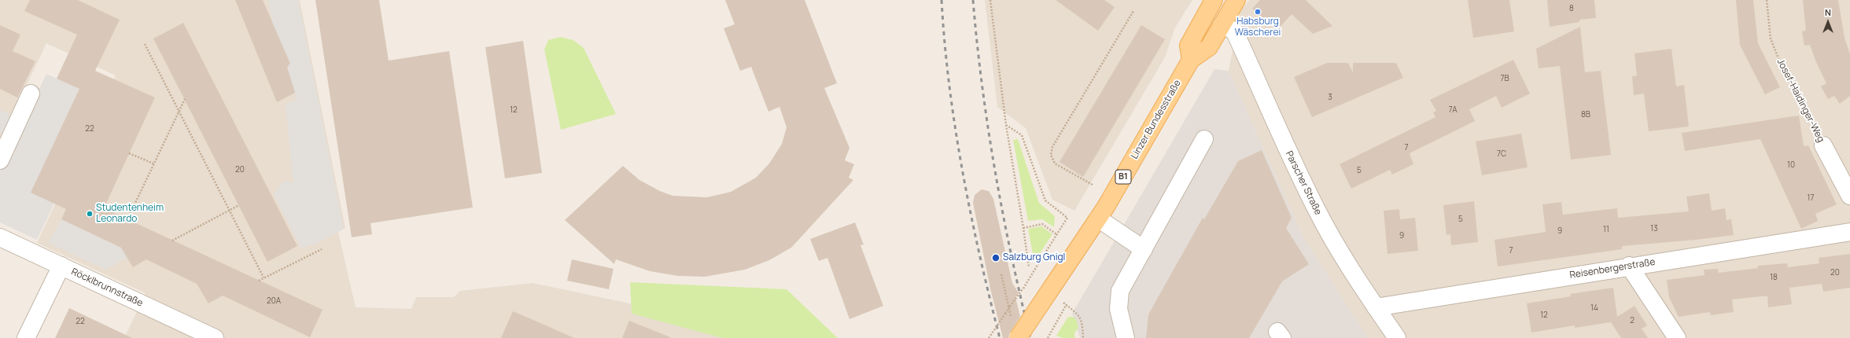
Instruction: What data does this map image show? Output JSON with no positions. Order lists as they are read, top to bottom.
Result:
{
  "streets": {
    "main road": ["Linzer Bundesstraße", "B1"],
    "street": [
      "Josef-Haidinger-Weg",
      "Parscher Straße",
      "Reisenbergerstraße",
      "Röcklbrunnstraße"
    ]
  },
  "crossings": [
    ["Linzer Bundesstraße", "B1"],
    ["Linzer Bundesstraße", "Parscher Straße"],
    ["Parscher Straße", "Reisenbergerstraße"]
  ],
  "places": ["Habsburg Wäscherei", "Studentenheim Leonardo", "Salzburg Gnigl"],
  "house_numbers": [
    "8",
    "7B",
    "3",
    "12",
    "7A",
    "8B",
    "22",
    "7",
    "7C",
    "10",
    "20",
    "5",
    "17",
    "5",
    "13",
    "11",
    "9",
    "9",
    "7",
    "20",
    "18",
    "20A",
    "14",
    "12",
    "2",
    "22"
  ],
  "north": "top"
}
